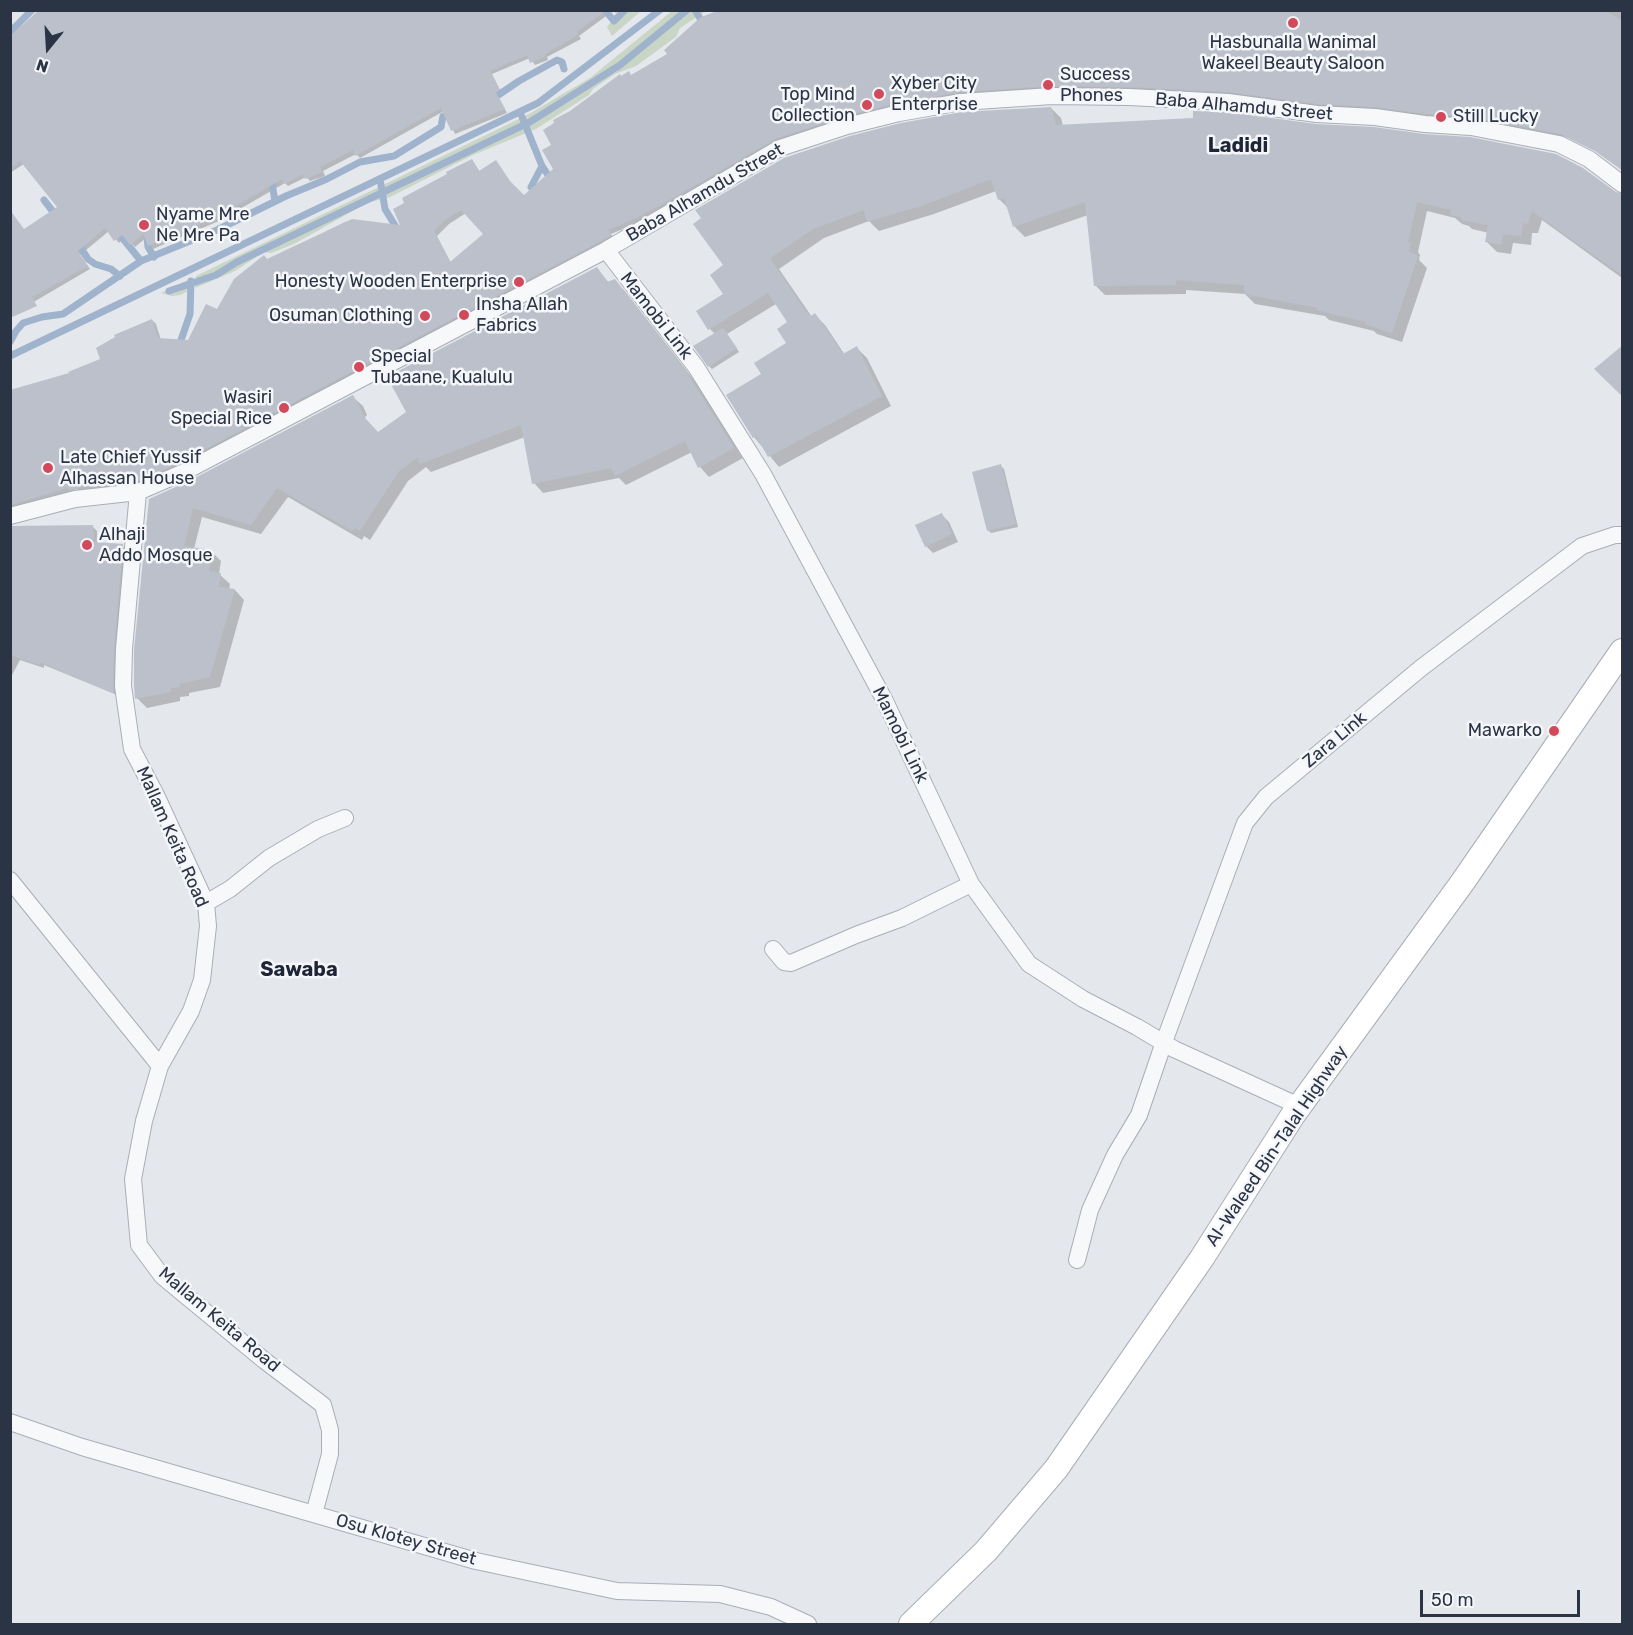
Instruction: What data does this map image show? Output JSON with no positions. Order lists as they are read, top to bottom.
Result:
{
  "streets": {
    "street": [
      "Baba Alhamdu Street",
      "Mamobi Link",
      "Zara Link",
      "Mallam Keita Road",
      "Al-Waleed Bin-Talal Highway",
      "Osu Klotey Street"
    ]
  },
  "crossings": [
    ["Baba Alhamdu Street", "Mamobi Link"],
    ["Baba Alhamdu Street", "Mallam Keita Road"],
    ["Mamobi Link", "Zara Link"],
    ["Mamobi Link", "Al-Waleed Bin-Talal Highway"],
    ["Mallam Keita Road", "Osu Klotey Street"]
  ],
  "districts": ["Ladidi", "Sawaba"],
  "places": [
    "Hasbunalla Wanimal Wakeel Beauty Saloon",
    "Success Phones",
    "Xyber City Enterprise",
    "Top Mind Collection",
    "Still Lucky",
    "Nyame Mre Ne Mre Pa",
    "Honesty Wooden Enterprise",
    "Insha Allah Fabrics",
    "Osuman Clothing",
    "Special Tubaane, Kualulu",
    "Wasiri Special Rice",
    "Late Chief Yussif Alhassan House",
    "Alhaji Addo Mosque",
    "Mawarko"
  ],
  "scale_bar": "50 m",
  "north": "bottom"
}
